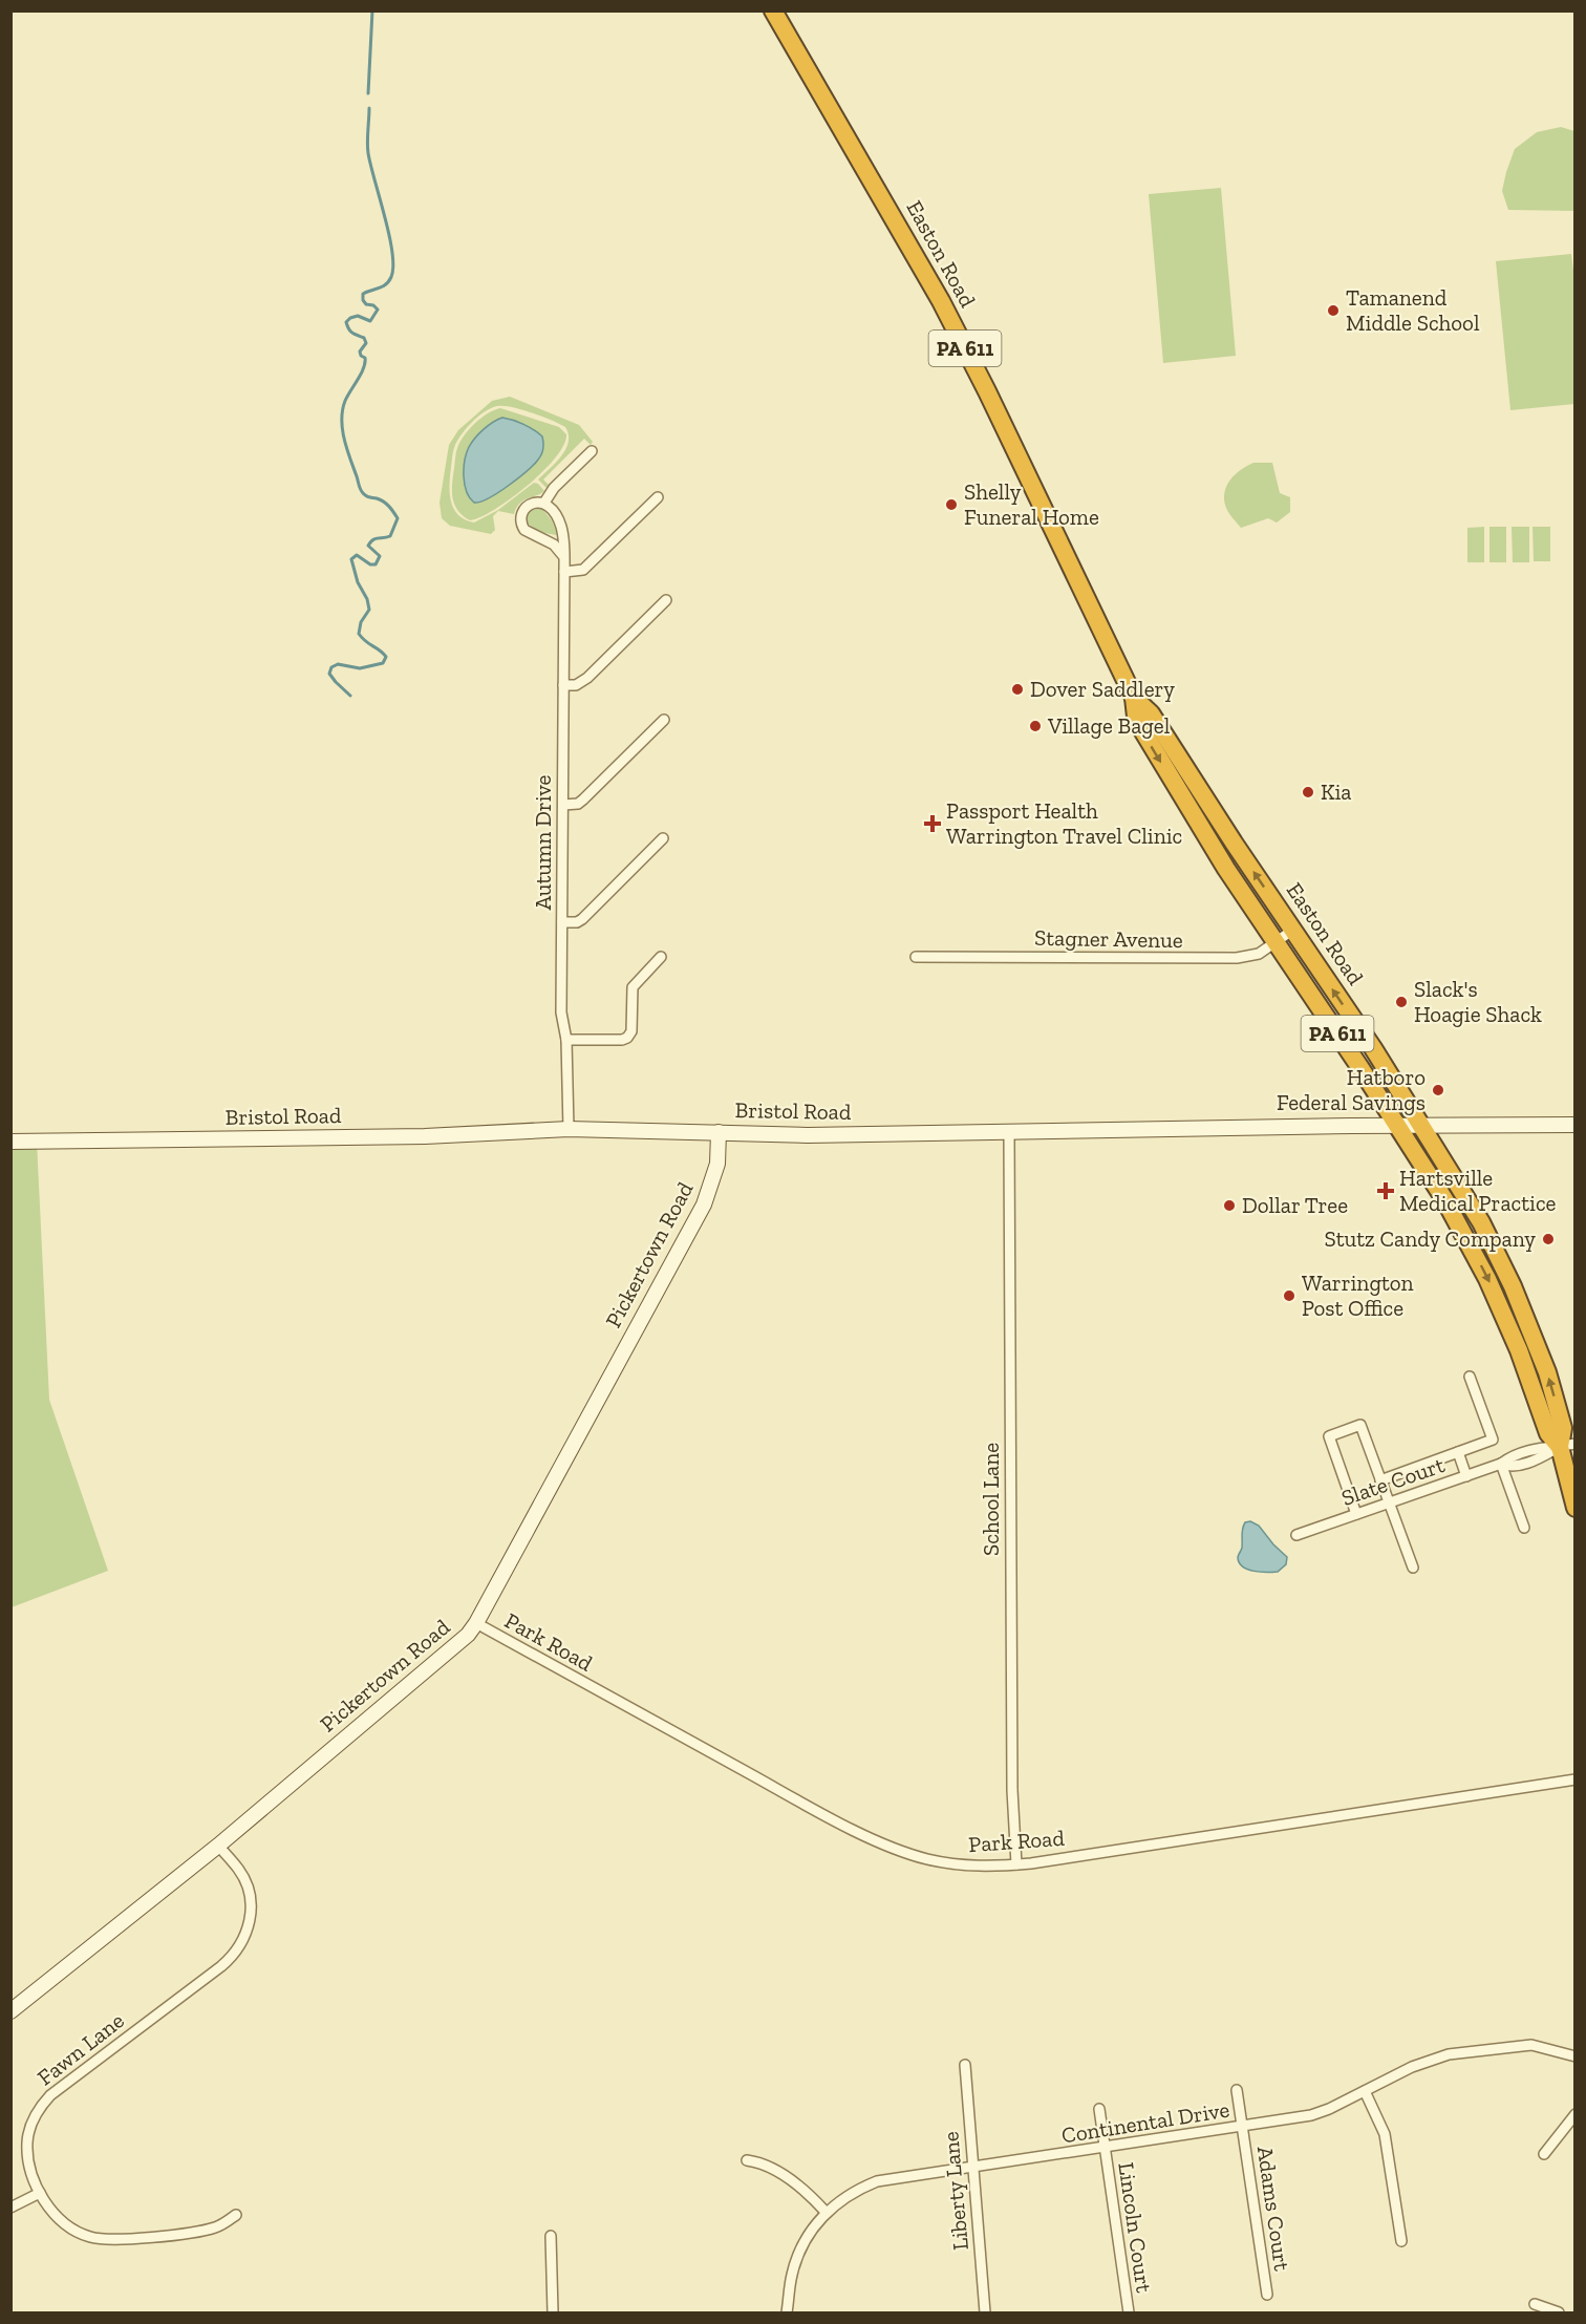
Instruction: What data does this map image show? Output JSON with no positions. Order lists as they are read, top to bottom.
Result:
{
  "streets": {
    "highway": ["Easton Road", "PA 611"],
    "main road": ["Bristol Road", "Pickertown Road"],
    "street": [
      "Autumn Drive",
      "Stagner Avenue",
      "Slate Court",
      "School Lane",
      "Park Road",
      "Fawn Lane",
      "Continental Drive",
      "Liberty Lane",
      "Adams Court",
      "Lincoln Court"
    ]
  },
  "crossings": [
    ["Easton Road", "Stagner Avenue"],
    ["Easton Road", "Bristol Road"],
    ["Easton Road", "Slate Court"],
    ["Autumn Drive", "Bristol Road"],
    ["Bristol Road", "Pickertown Road"],
    ["Bristol Road", "School Lane"],
    ["Pickertown Road", "Park Road"],
    ["Pickertown Road", "Fawn Lane"],
    ["School Lane", "Park Road"],
    ["Continental Drive", "Liberty Lane"],
    ["Continental Drive", "Adams Court"],
    ["Continental Drive", "Lincoln Court"]
  ],
  "places": {
    "other": [
      "Tamanend Middle School",
      "Shelly Funeral Home",
      "Dover Saddlery",
      "Village Bagel",
      "Kia",
      "Slack's Hoagie Shack",
      "Hatboro Federal Savings",
      "Dollar Tree",
      "Stutz Candy Company",
      "Warrington Post Office"
    ],
    "health": ["Passport Health Warrington Travel Clinic", "Hartsville Medical Practice"]
  }
}
